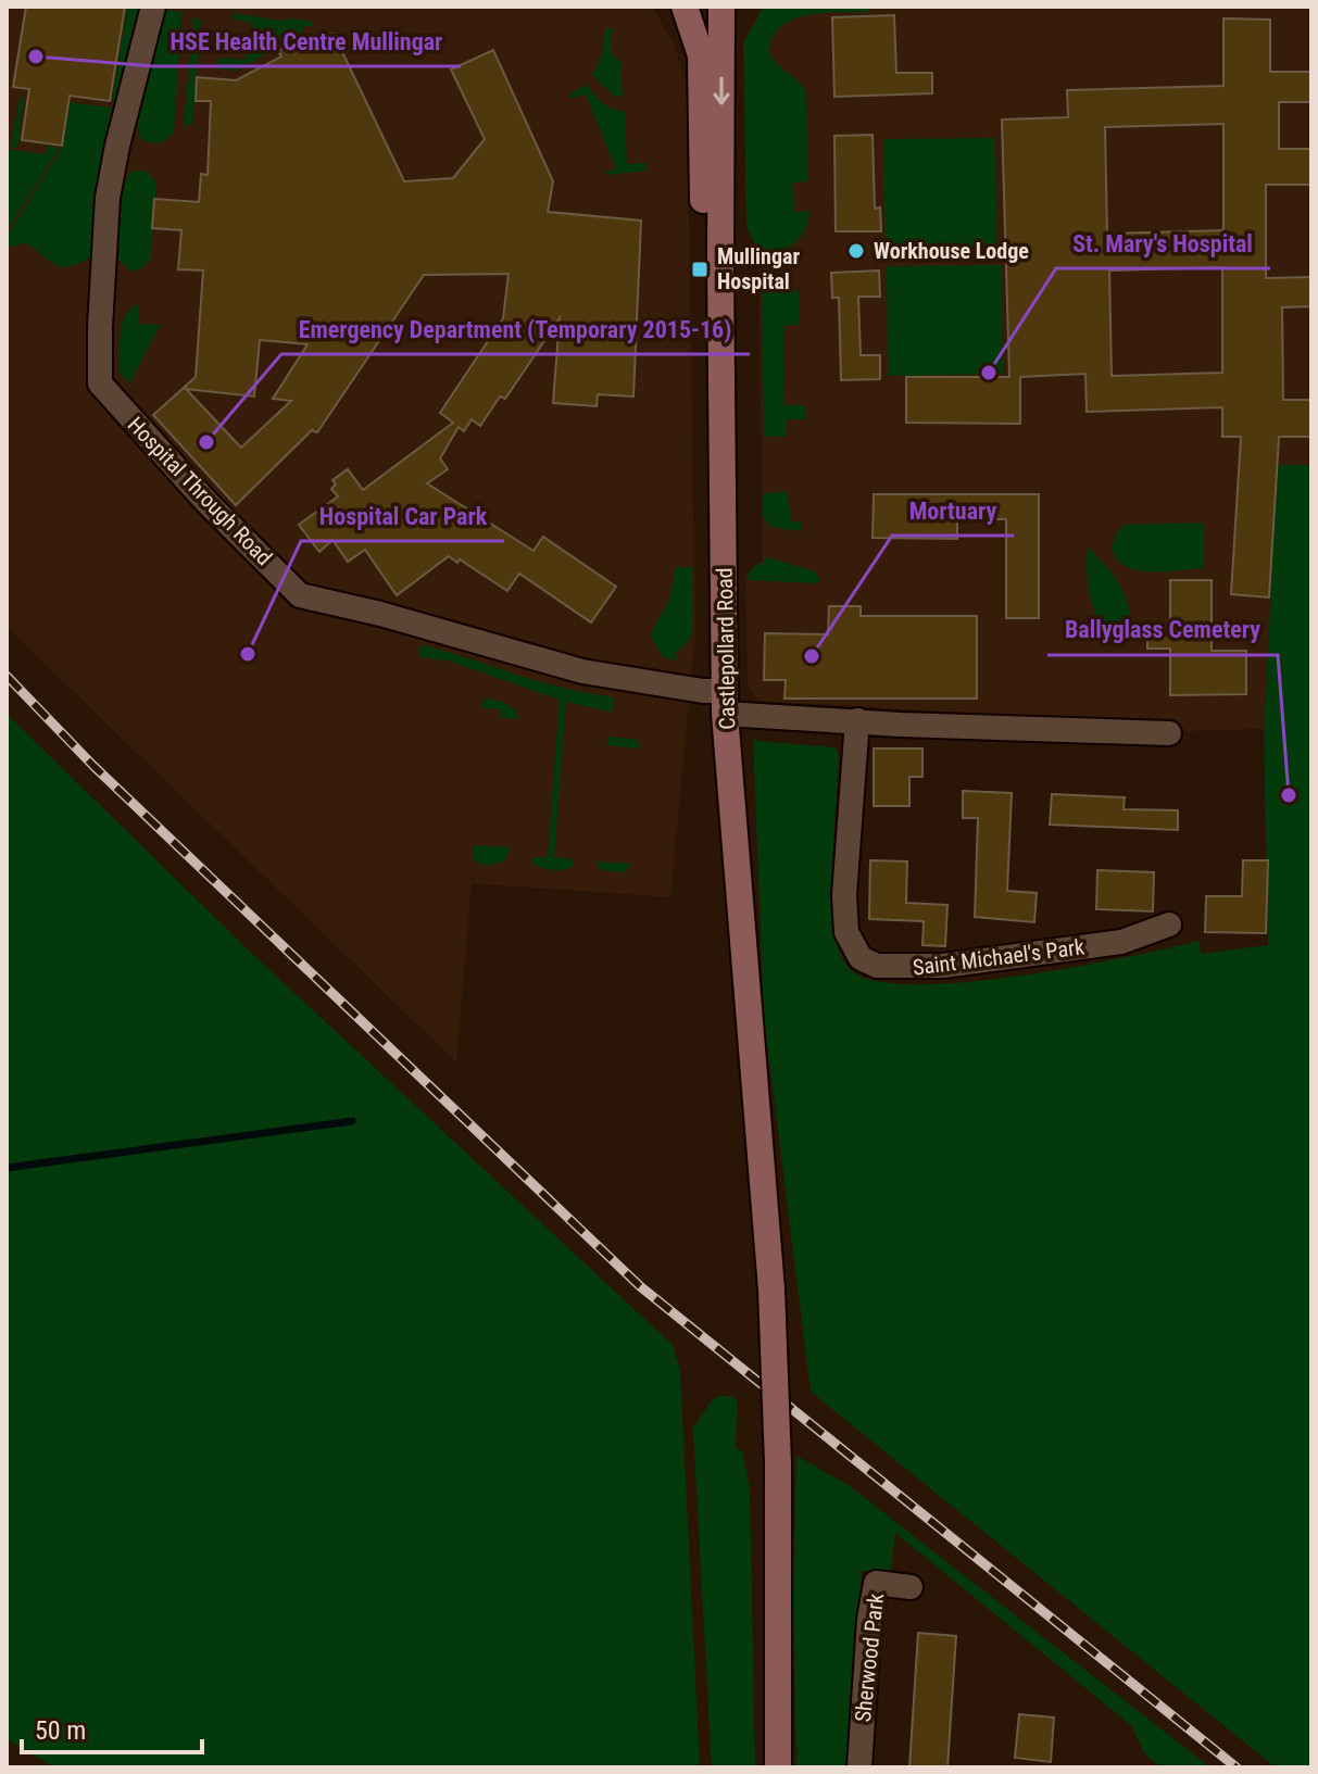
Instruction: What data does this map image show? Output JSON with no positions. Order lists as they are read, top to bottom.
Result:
{
  "streets": {
    "main road": ["Castlepollard Road"],
    "street": ["Hospital Through Road", "Saint Michael's Park", "Sherwood Park"]
  },
  "crossings": [
    ["Hospital Through Road", "Castlepollard Road"]
  ],
  "places": {
    "other": [
      "HSE Health Centre Mullingar",
      "Workhouse Lodge",
      "St. Mary's Hospital",
      "Emergency Department (Temporary 2015-16)",
      "Hospital Car Park",
      "Mortuary",
      "Ballyglass Cemetery"
    ],
    "transit": ["Mullingar Hospital"]
  },
  "scale_bar": "50 m"
}
